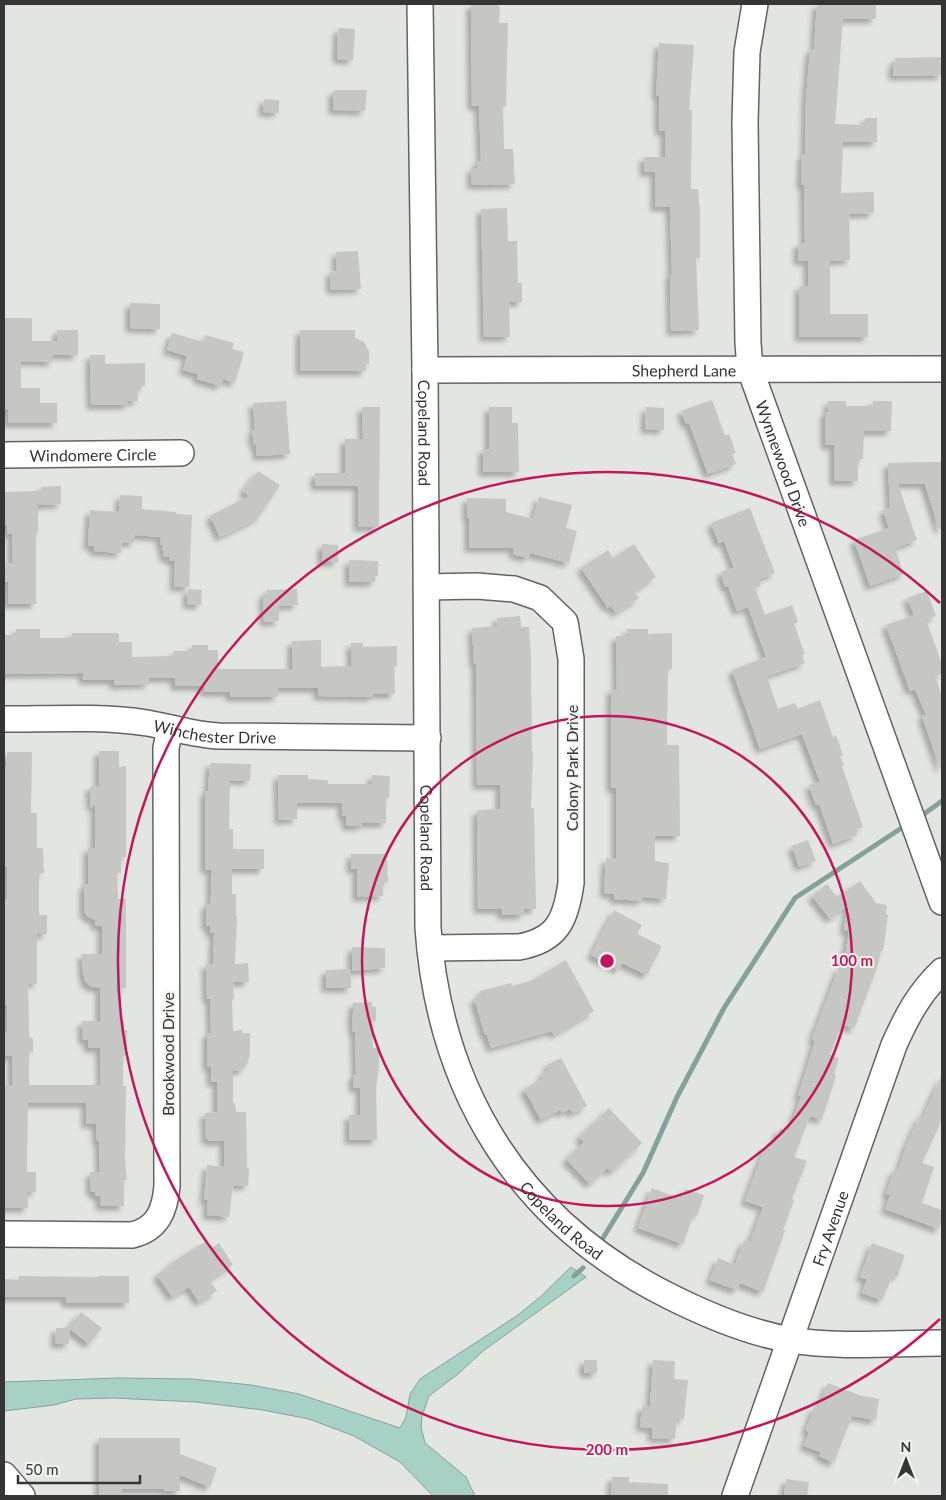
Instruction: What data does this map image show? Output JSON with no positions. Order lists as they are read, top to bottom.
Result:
{
  "streets": {
    "street": [
      "Shepherd Lane",
      "Copeland Road",
      "Windomere Circle",
      "Wynnewood Drive",
      "Winchester Drive",
      "Colony Park Drive",
      "Brookwood Drive",
      "Fry Avenue"
    ]
  },
  "crossings": [
    ["Shepherd Lane", "Copeland Road"],
    ["Shepherd Lane", "Wynnewood Drive"],
    ["Copeland Road", "Winchester Drive"],
    ["Copeland Road", "Colony Park Drive"],
    ["Copeland Road", "Fry Avenue"],
    ["Winchester Drive", "Brookwood Drive"]
  ],
  "scale_bar": "50 m",
  "north": "top",
  "rings": ["100 m", "200 m"]
}
